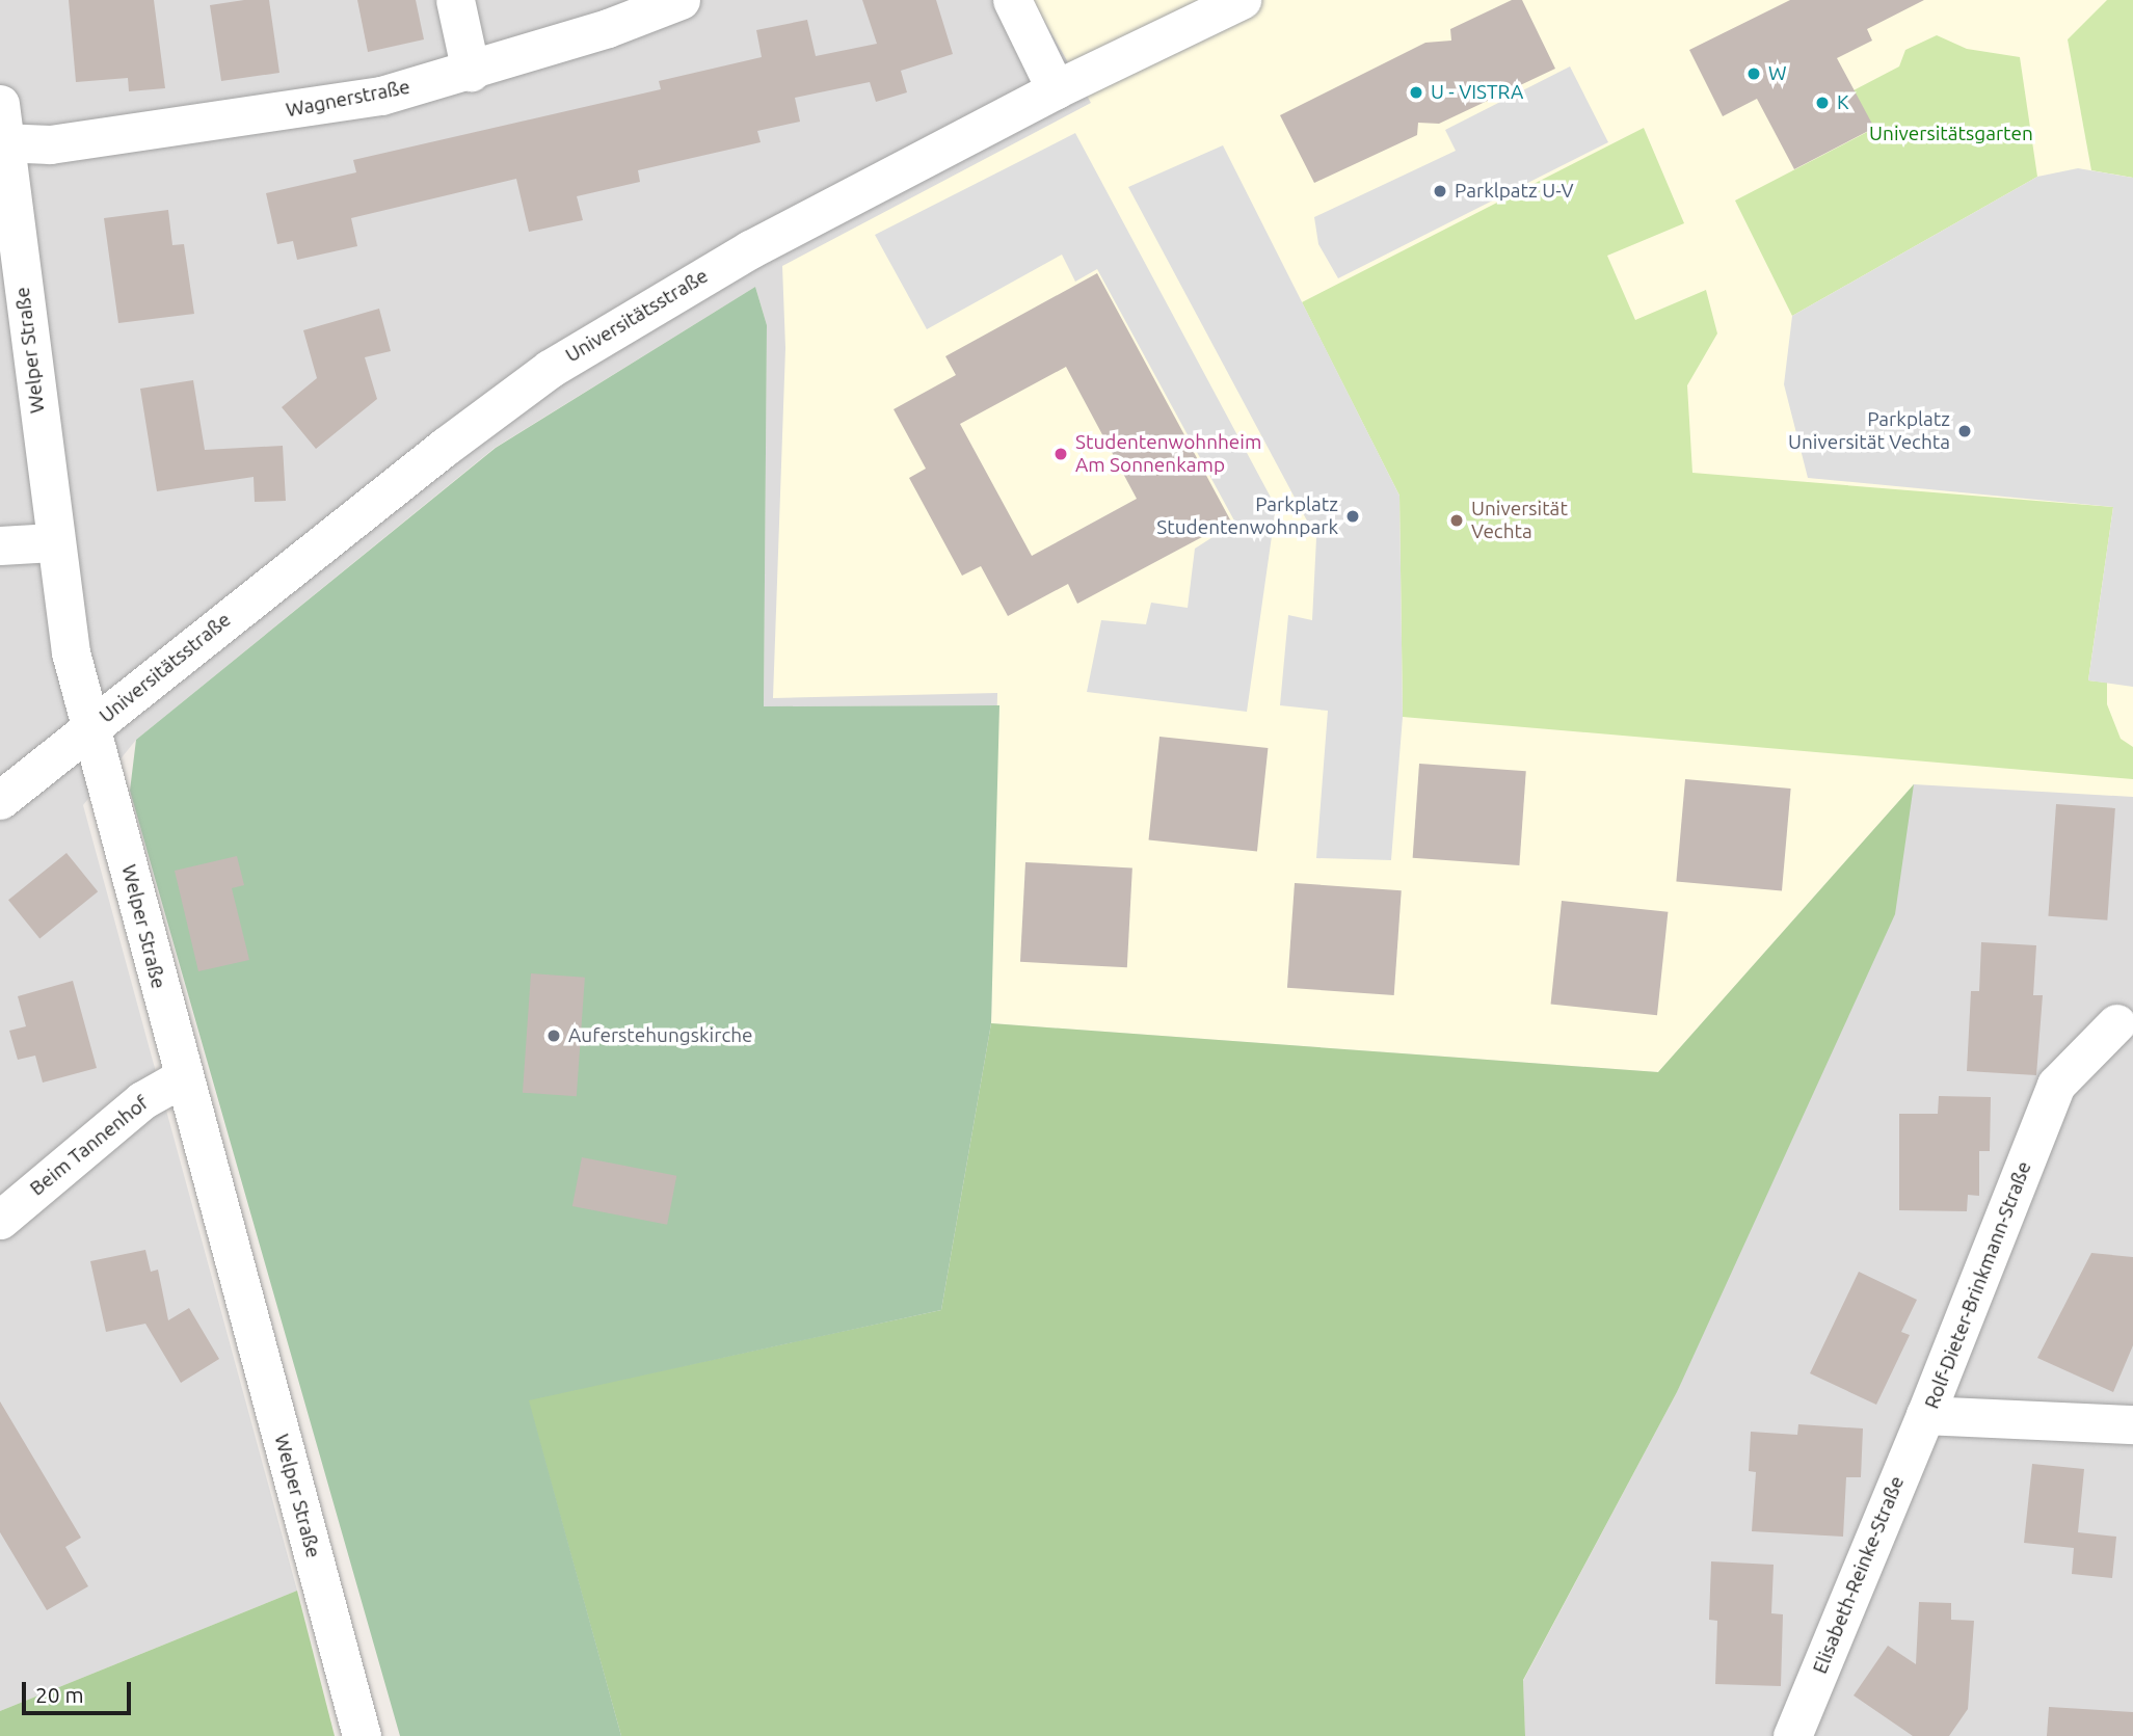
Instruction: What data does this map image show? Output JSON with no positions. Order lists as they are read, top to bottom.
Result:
{
  "streets": {
    "street": [
      "Wagnerstraße",
      "Universitätsstraße",
      "Welper Straße",
      "Beim Tannenhof",
      "Rolf-Dieter-Brinkmann-Straße",
      "Elisabeth-Reinke-Straße"
    ]
  },
  "crossings": [
    ["Wagnerstraße", "Welper Straße"],
    ["Universitätsstraße", "Welper Straße"],
    ["Welper Straße", "Beim Tannenhof"],
    ["Rolf-Dieter-Brinkmann-Straße", "Elisabeth-Reinke-Straße"]
  ],
  "parks": ["Universitätsgarten"],
  "places": [
    "W",
    "U - VISTRA",
    "K",
    "Parklpatz U-V",
    "Parkplatz Universität Vechta",
    "Studentenwohnheim Am Sonnenkamp",
    "Parkplatz Studentenwohnpark",
    "Universität Vechta",
    "Auferstehungskirche"
  ],
  "scale_bar": "20 m"
}
